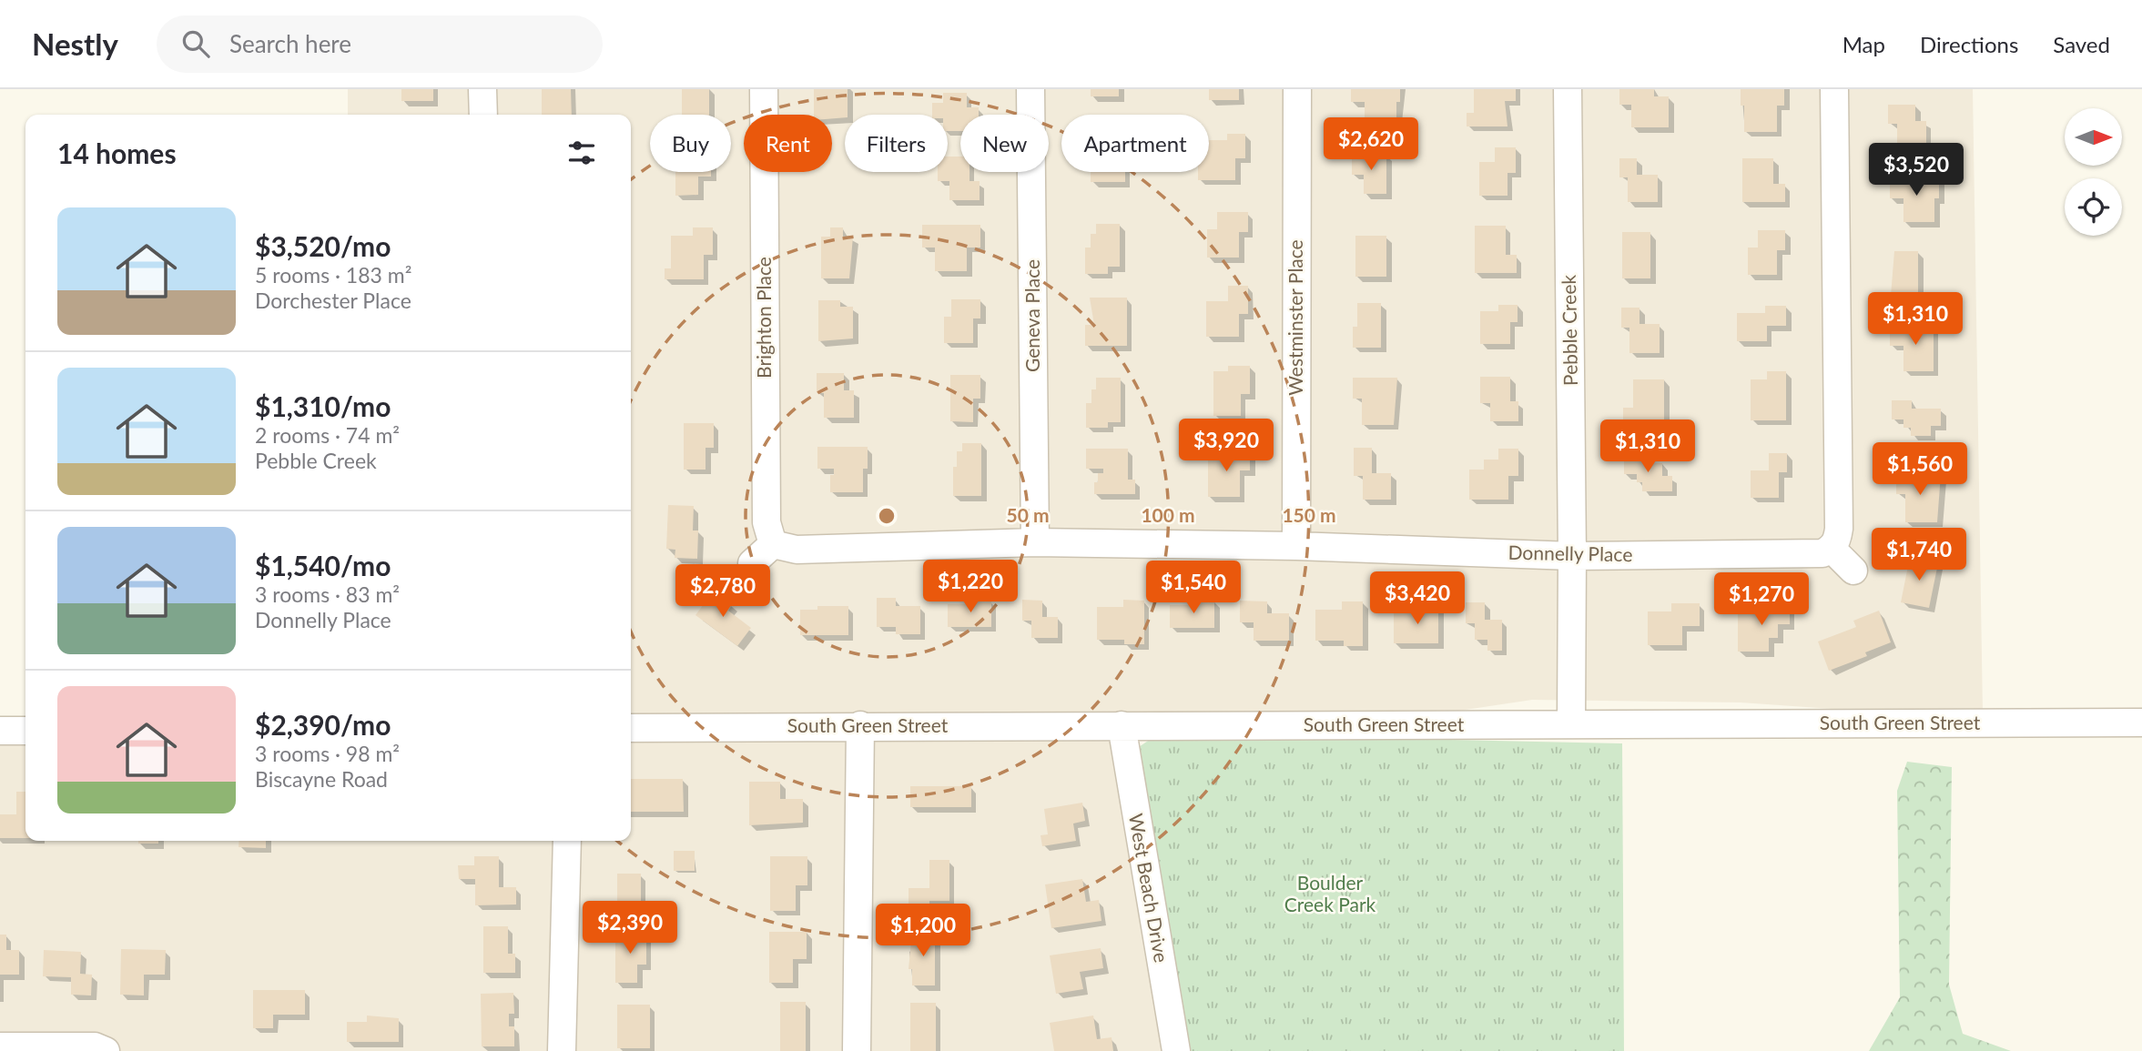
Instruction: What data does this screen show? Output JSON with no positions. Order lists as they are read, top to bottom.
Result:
{
  "streets": {
    "street": [
      "Geneva Place",
      "Brighton Place",
      "Westminster Place",
      "Pebble Creek",
      "Donnelly Place",
      "South Green Street",
      "West Beach Drive"
    ]
  },
  "crossings": [
    ["Geneva Place", "Donnelly Place"],
    ["Brighton Place", "Donnelly Place"],
    ["Westminster Place", "Donnelly Place"],
    ["Pebble Creek", "Donnelly Place"],
    ["Pebble Creek", "South Green Street"],
    ["South Green Street", "West Beach Drive"]
  ],
  "parks": ["Boulder Creek Park"],
  "north": "right",
  "page": {
    "header": "Nestly",
    "search": "Search here",
    "nav": ["Map", "Directions", "Saved"],
    "chip": [
      "Buy",
      "Rent",
      "Filters",
      "New",
      "Apartment"
    ],
    "heading": "14 homes",
    "price": [
      "$2,620",
      "$3,520",
      "$1,310",
      "$3,920",
      "$1,310",
      "$1,560",
      "$1,740",
      "$1,220",
      "$1,540",
      "$2,780",
      "$3,420",
      "$1,270",
      "$2,390",
      "$1,200"
    ],
    "list": [
      {
        "name": "$3,520/mo",
        "note": "5 rooms · 183 m² · Dorchester Place"
      },
      {
        "name": "$1,310/mo",
        "note": "2 rooms · 74 m² · Pebble Creek"
      },
      {
        "name": "$1,540/mo",
        "note": "3 rooms · 83 m² · Donnelly Place"
      },
      {
        "name": "$2,390/mo",
        "note": "3 rooms · 98 m² · Biscayne Road"
      }
    ]
  },
  "rings": ["50 m", "100 m", "150 m"]
}
